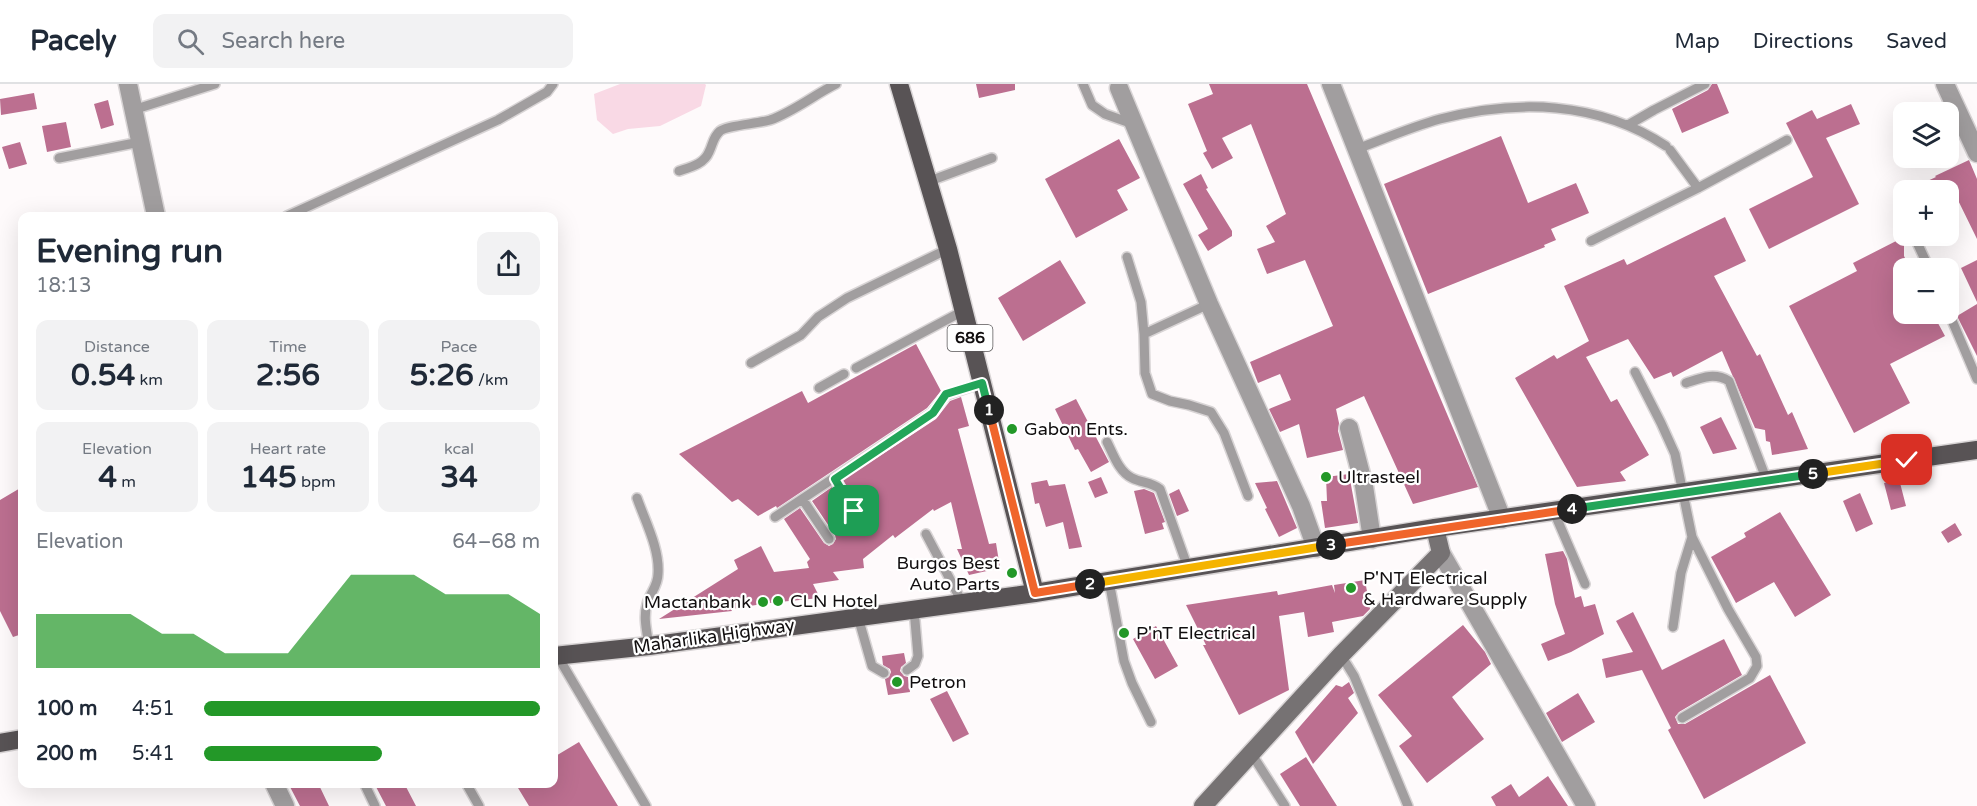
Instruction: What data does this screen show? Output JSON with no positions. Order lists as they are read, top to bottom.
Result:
{
  "streets": {
    "main road": ["686", "Maharlika Highway"]
  },
  "crossings": [
    ["686", "Maharlika Highway"]
  ],
  "places": [
    "Gabon Ents.",
    "Ultrasteel",
    "Burgos Best Auto Parts",
    "P'NT Electrical & Hardware Supply",
    "CLN Hotel",
    "Mactanbank",
    "P'nT Electrical",
    "Petron"
  ],
  "page": {
    "header": "Pacely",
    "search": "Search here",
    "nav": ["Map", "Directions", "Saved"],
    "map_buttons": ["+", "−"],
    "heading": ["Evening run", "18:13"],
    "stats": [
      ["Distance", "0.54 km"],
      ["Time", "2:56"],
      ["Pace", "5:26 /km"],
      ["Elevation", "4 m"],
      ["Heart rate", "145 bpm"],
      ["kcal", "34"]
    ],
    "pins": [
      "1",
      "5",
      "4",
      "3",
      "2"
    ],
    "chart": ["Elevation", "64–68 m"],
    "list": [
      {
        "name": "100 m",
        "note": "4:51"
      },
      {
        "name": "200 m",
        "note": "5:41"
      }
    ]
  }
}
